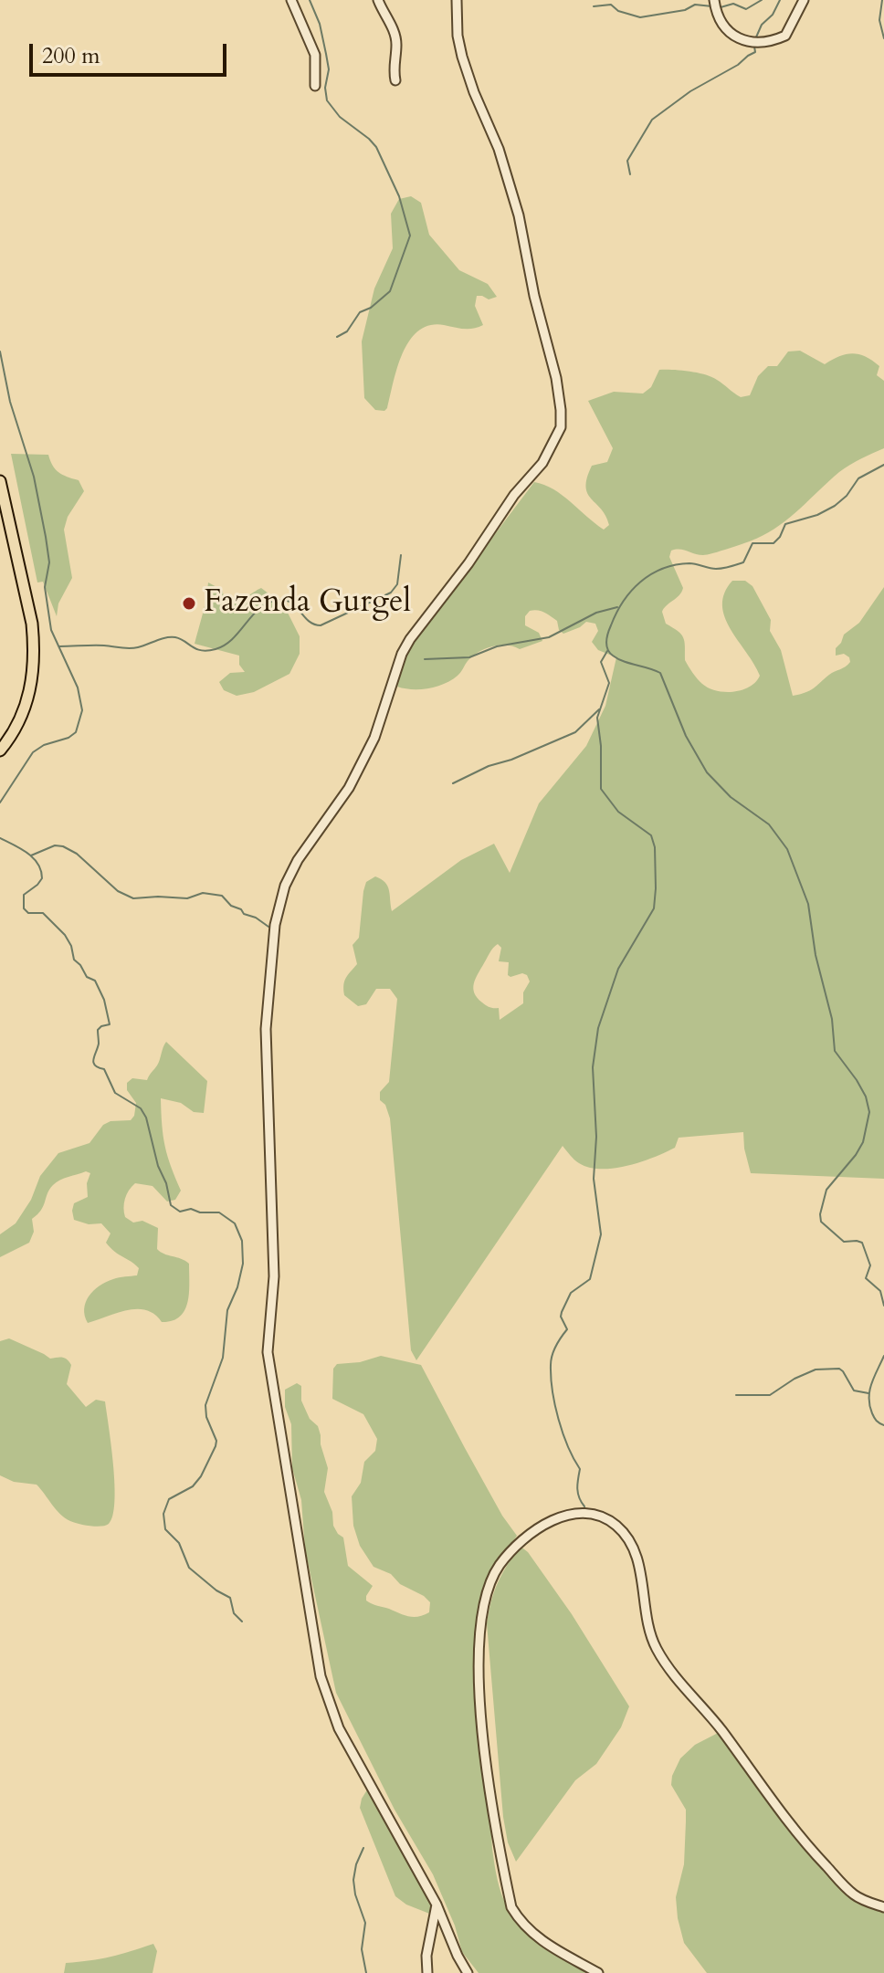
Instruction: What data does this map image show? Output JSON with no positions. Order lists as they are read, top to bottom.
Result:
{
  "places": ["Fazenda Gurgel"],
  "scale_bar": "200 m"
}
